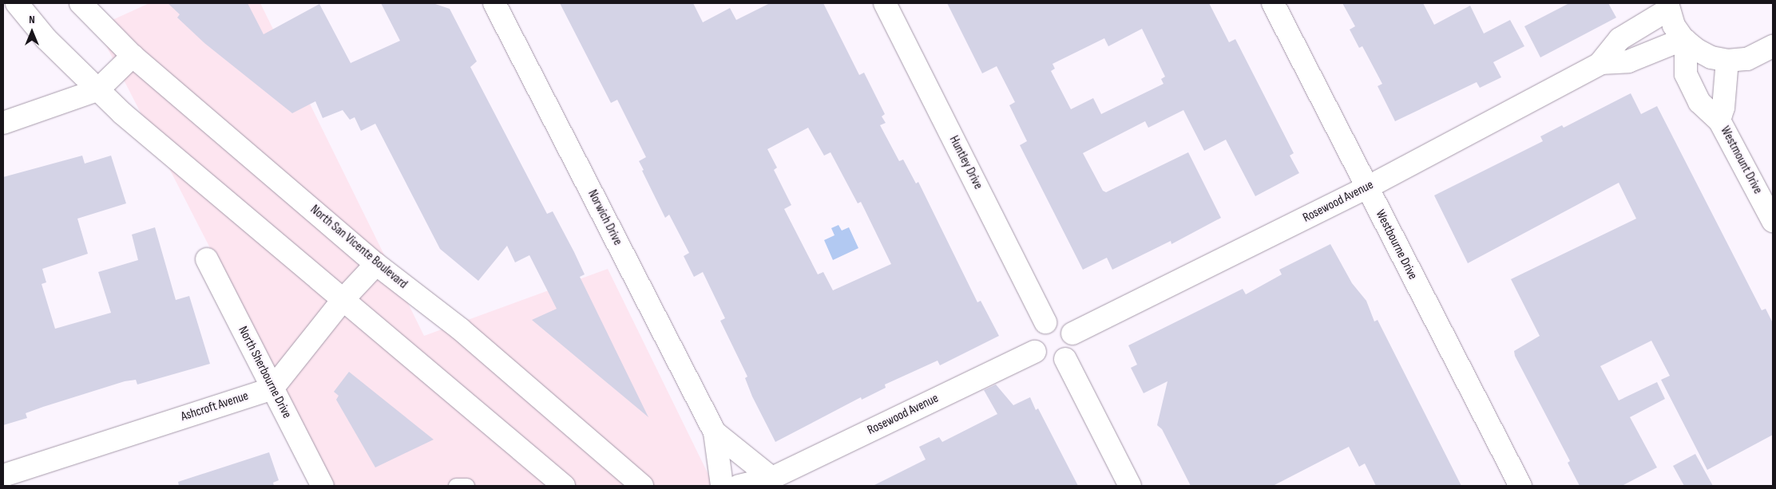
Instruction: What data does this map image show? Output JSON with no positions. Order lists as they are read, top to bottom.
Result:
{
  "streets": {
    "street": [
      "Westmount Drive",
      "Huntley Drive",
      "Rosewood Avenue",
      "Norwich Drive",
      "Westbourne Drive",
      "North San Vicente Boulevard",
      "North Sherbourne Drive",
      "Ashcroft Avenue"
    ]
  },
  "crossings": [
    ["Westmount Drive", "Rosewood Avenue"],
    ["Huntley Drive", "Rosewood Avenue"],
    ["Rosewood Avenue", "Norwich Drive"],
    ["Rosewood Avenue", "Westbourne Drive"],
    ["North Sherbourne Drive", "Ashcroft Avenue"]
  ],
  "north": "top"
}
